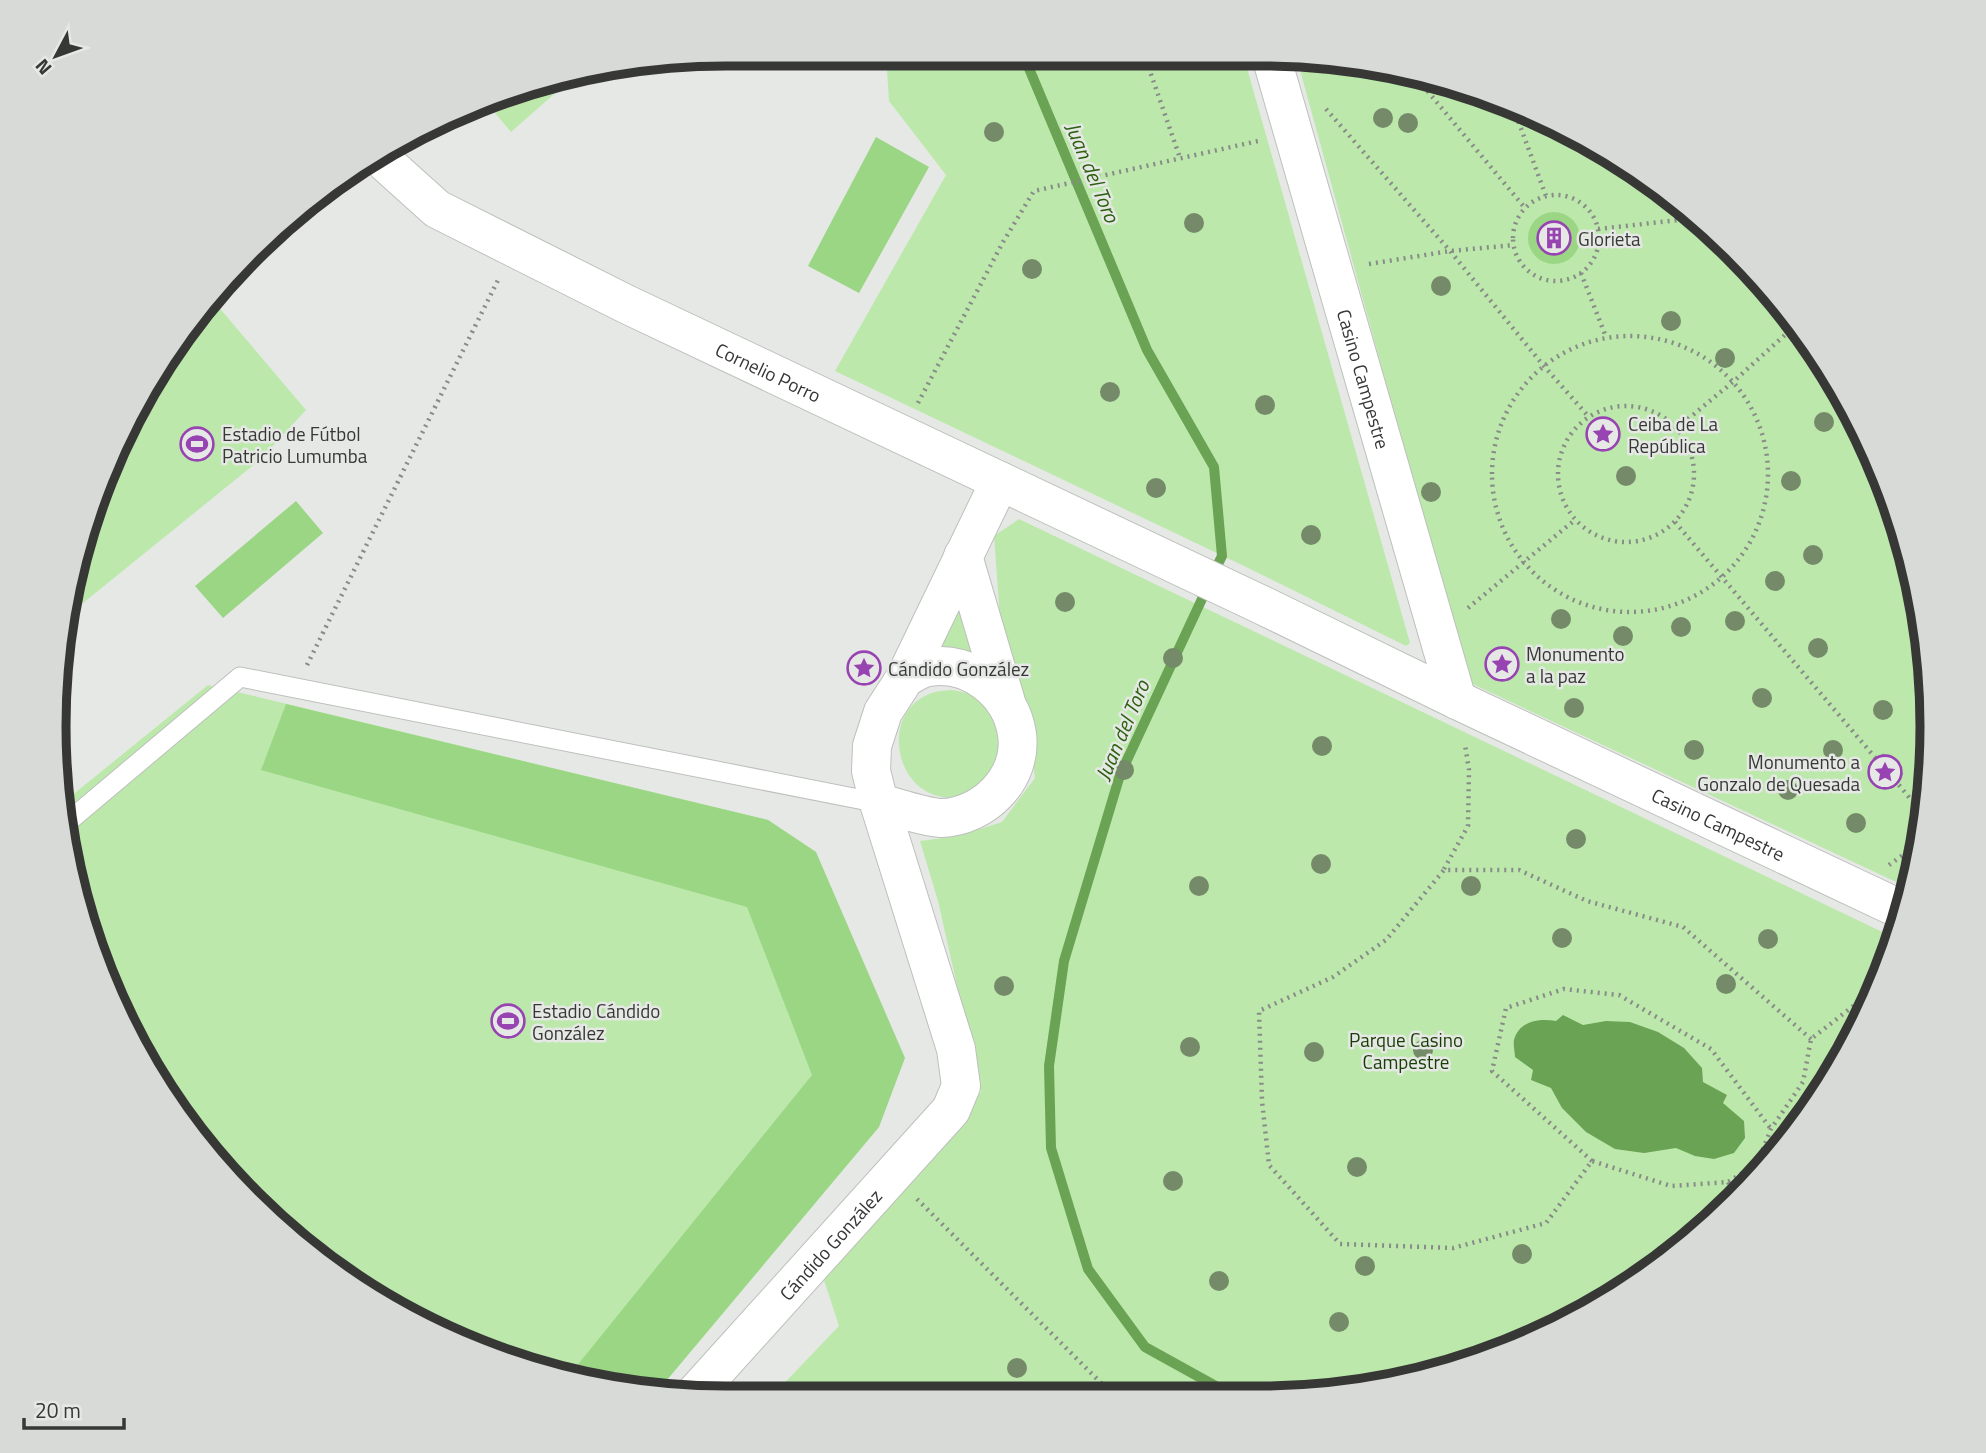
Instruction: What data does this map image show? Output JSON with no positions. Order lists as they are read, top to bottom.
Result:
{
  "streets": {
    "street": ["Cornelio Porro", "Casino Campestre", "Cándido González"]
  },
  "crossings": [
    ["Cornelio Porro", "Casino Campestre"],
    ["Cornelio Porro", "Cándido González"]
  ],
  "water": ["Juan del Toro"],
  "parks": ["Parque Casino Campestre"],
  "places": {
    "building": ["Glorieta"],
    "place": [
      "Ceiba de La República",
      "Monumento a la paz",
      "Cándido González",
      "Monumento a Gonzalo de Quesada"
    ],
    "sports": ["Estadio de Fútbol Patricio Lumumba", "Estadio Cándido González"]
  },
  "scale_bar": "20 m",
  "north": "bottom left"
}
